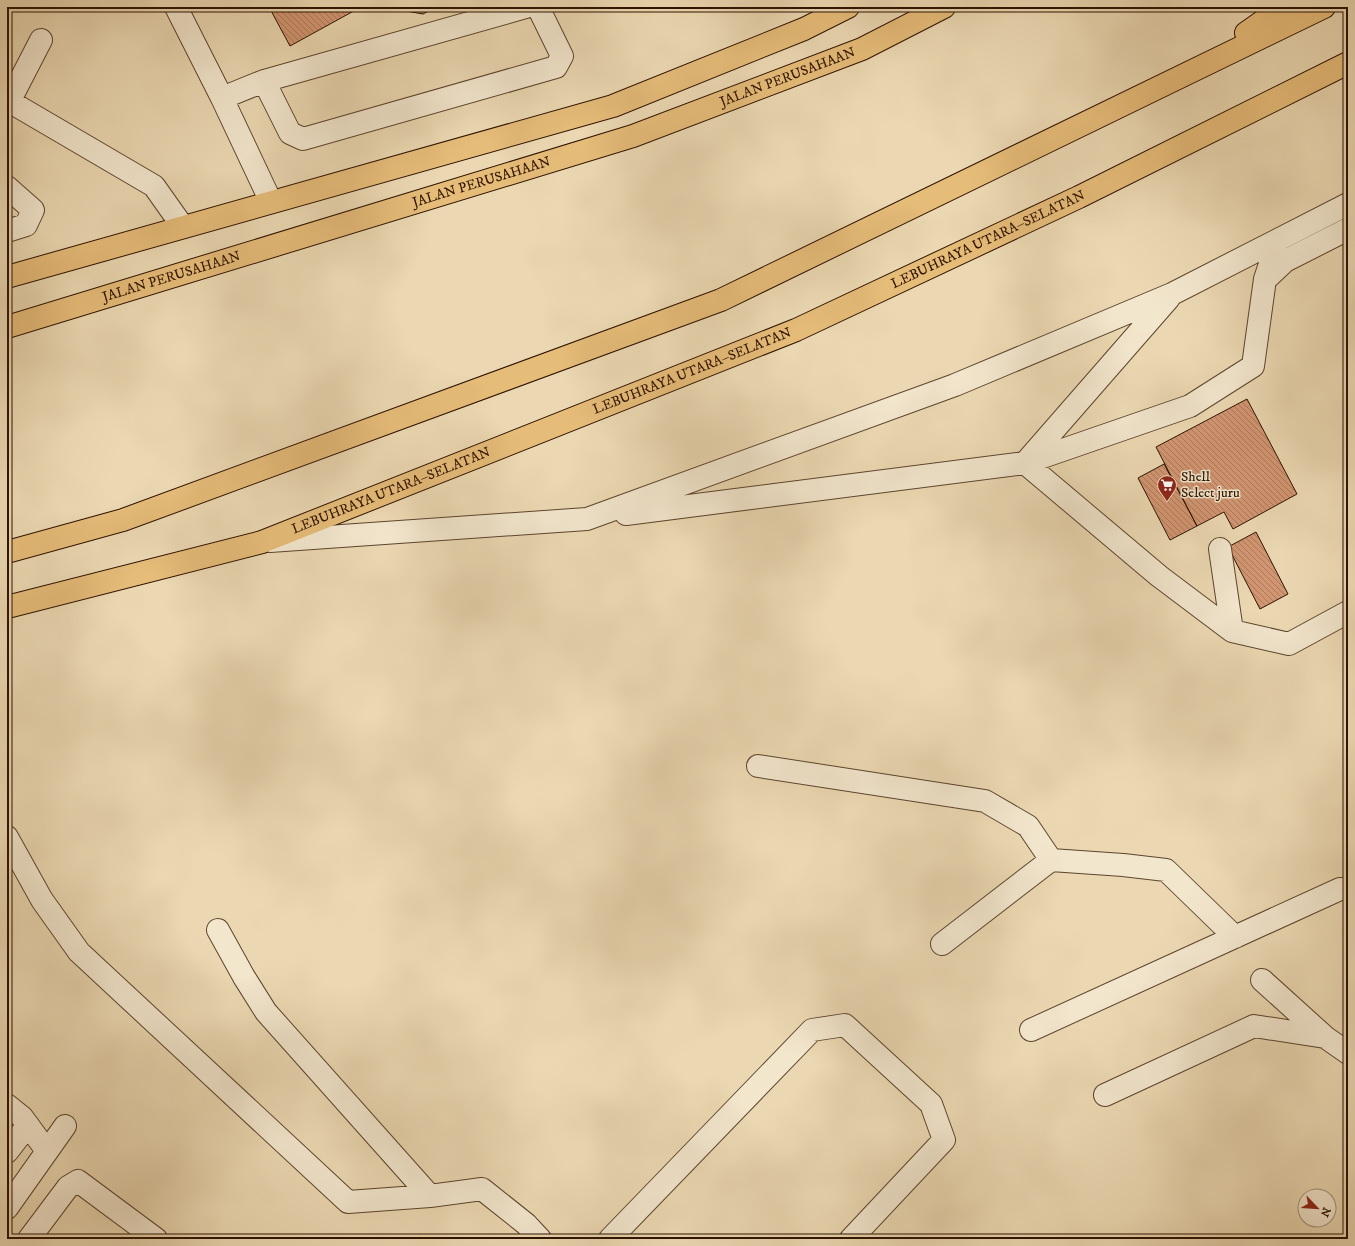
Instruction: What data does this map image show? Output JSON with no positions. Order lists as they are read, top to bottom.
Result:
{
  "streets": {
    "main road": ["JALAN PERUSAHAAN", "LEBUHRAYA UTARA–SELATAN"]
  },
  "places": {
    "supermarket": ["Shell Select juru"]
  },
  "north": "bottom right"
}
